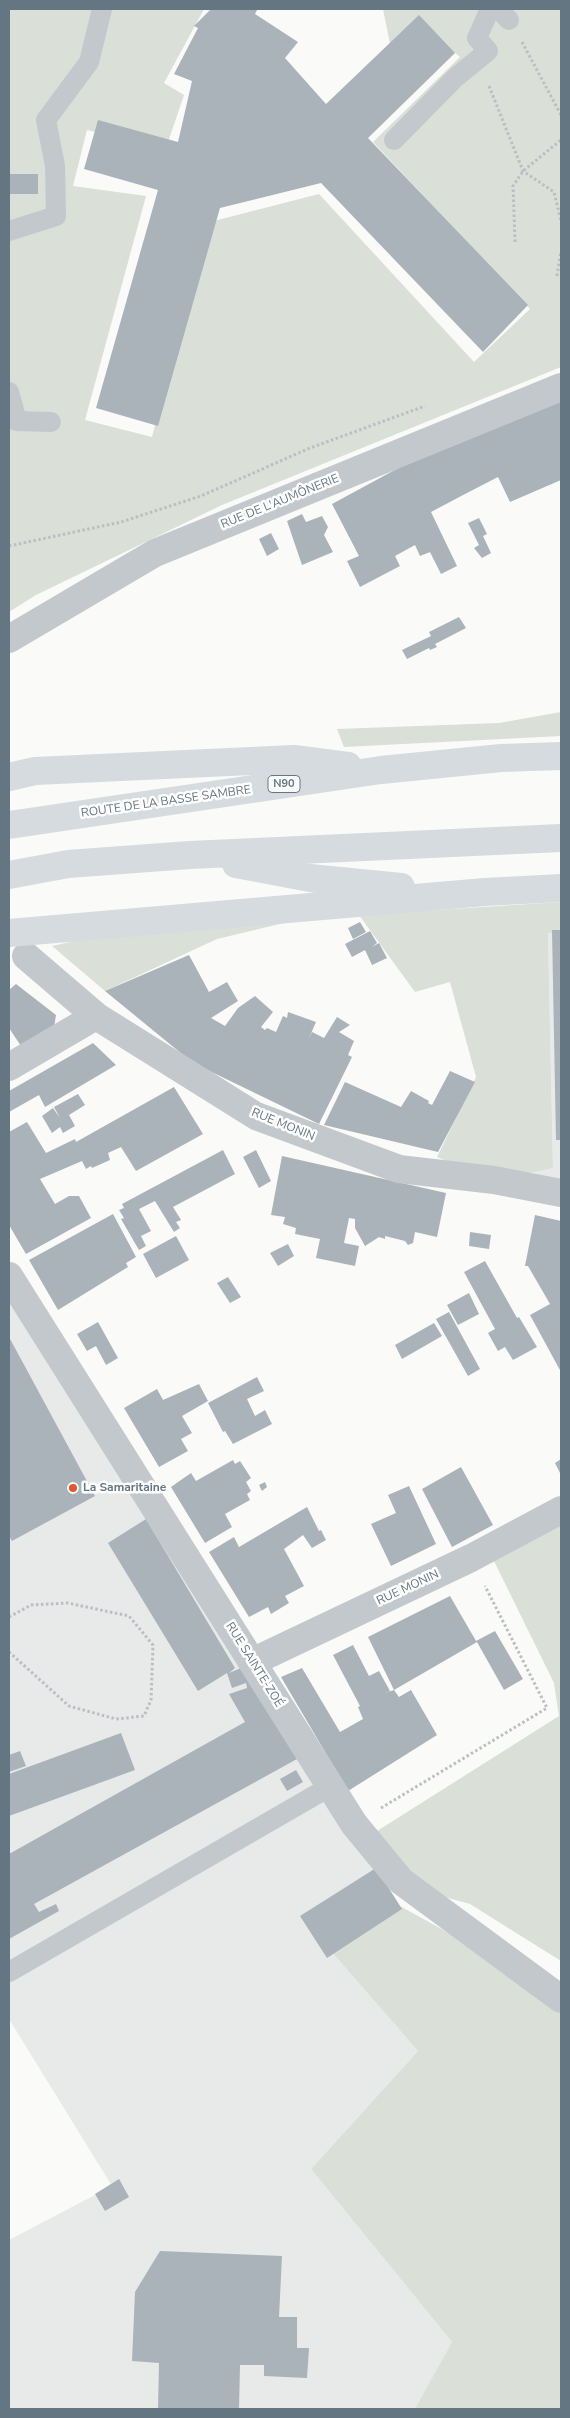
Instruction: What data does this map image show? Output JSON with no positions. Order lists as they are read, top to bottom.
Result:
{
  "streets": {
    "highway": ["N90", "ROUTE DE LA BASSE SAMBRE"],
    "street": ["RUE DE L'AUMÔNERIE", "RUE MONIN", "RUE SAINTE-ZOÉ"]
  },
  "crossings": [
    ["RUE MONIN", "RUE SAINTE-ZOÉ"]
  ],
  "places": ["La Samaritaine"]
}
